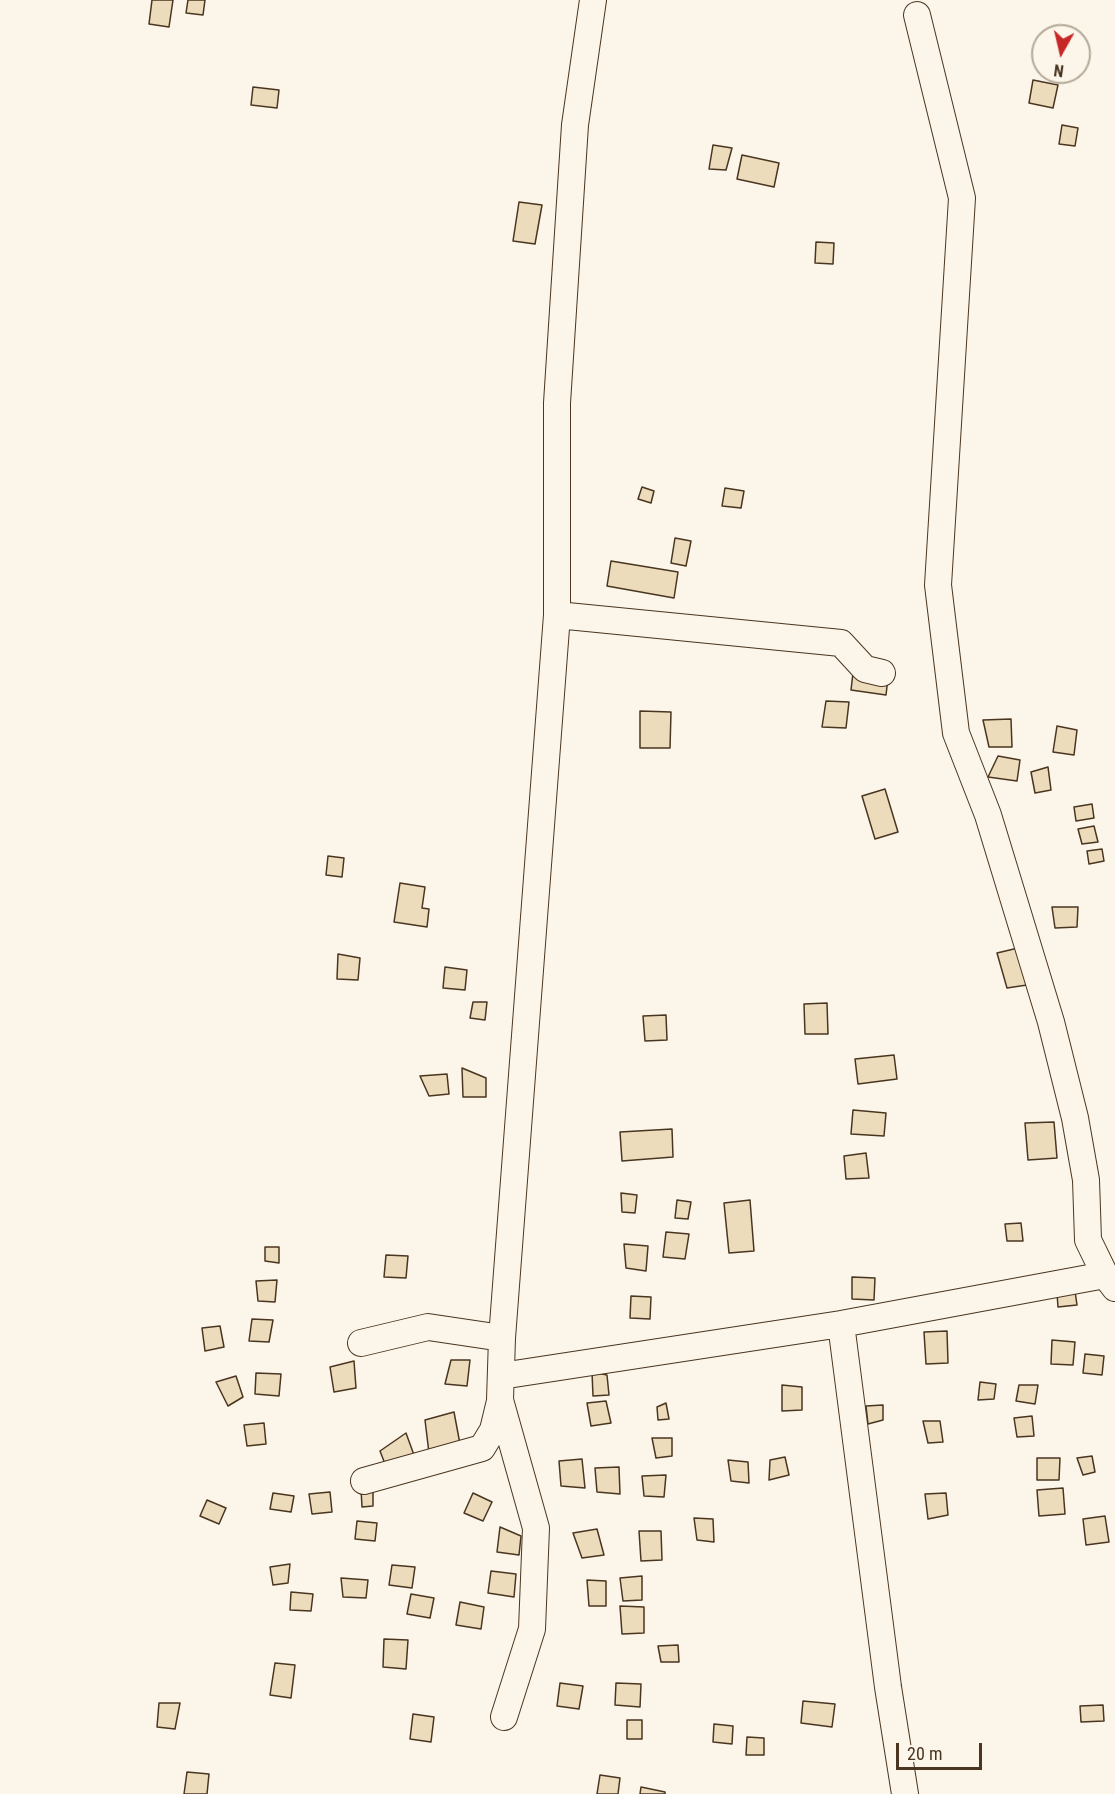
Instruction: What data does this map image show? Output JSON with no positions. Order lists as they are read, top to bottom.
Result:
{
  "scale_bar": "20 m",
  "north": "bottom"
}
